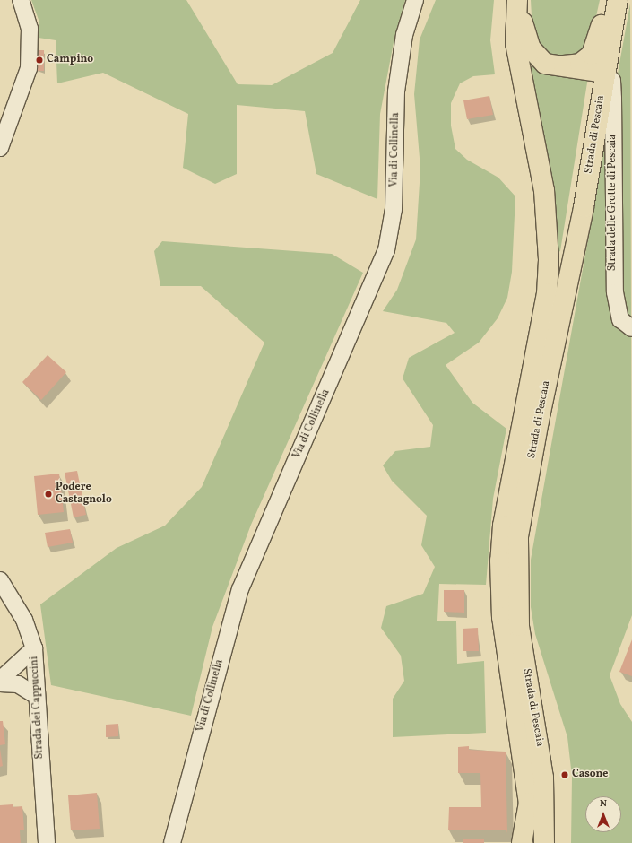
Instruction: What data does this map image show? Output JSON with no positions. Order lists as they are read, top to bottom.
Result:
{
  "streets": {
    "main road": ["Strada di Pescaia"],
    "street": ["Via di Collinella", "Strada delle Grotte di Pescaia", "Strada dei Cappuccini"]
  },
  "crossings": [
    ["Strada di Pescaia", "Strada delle Grotte di Pescaia"]
  ],
  "places": ["Campino", "Podere Castagnolo", "Casone"],
  "north": "top"
}
